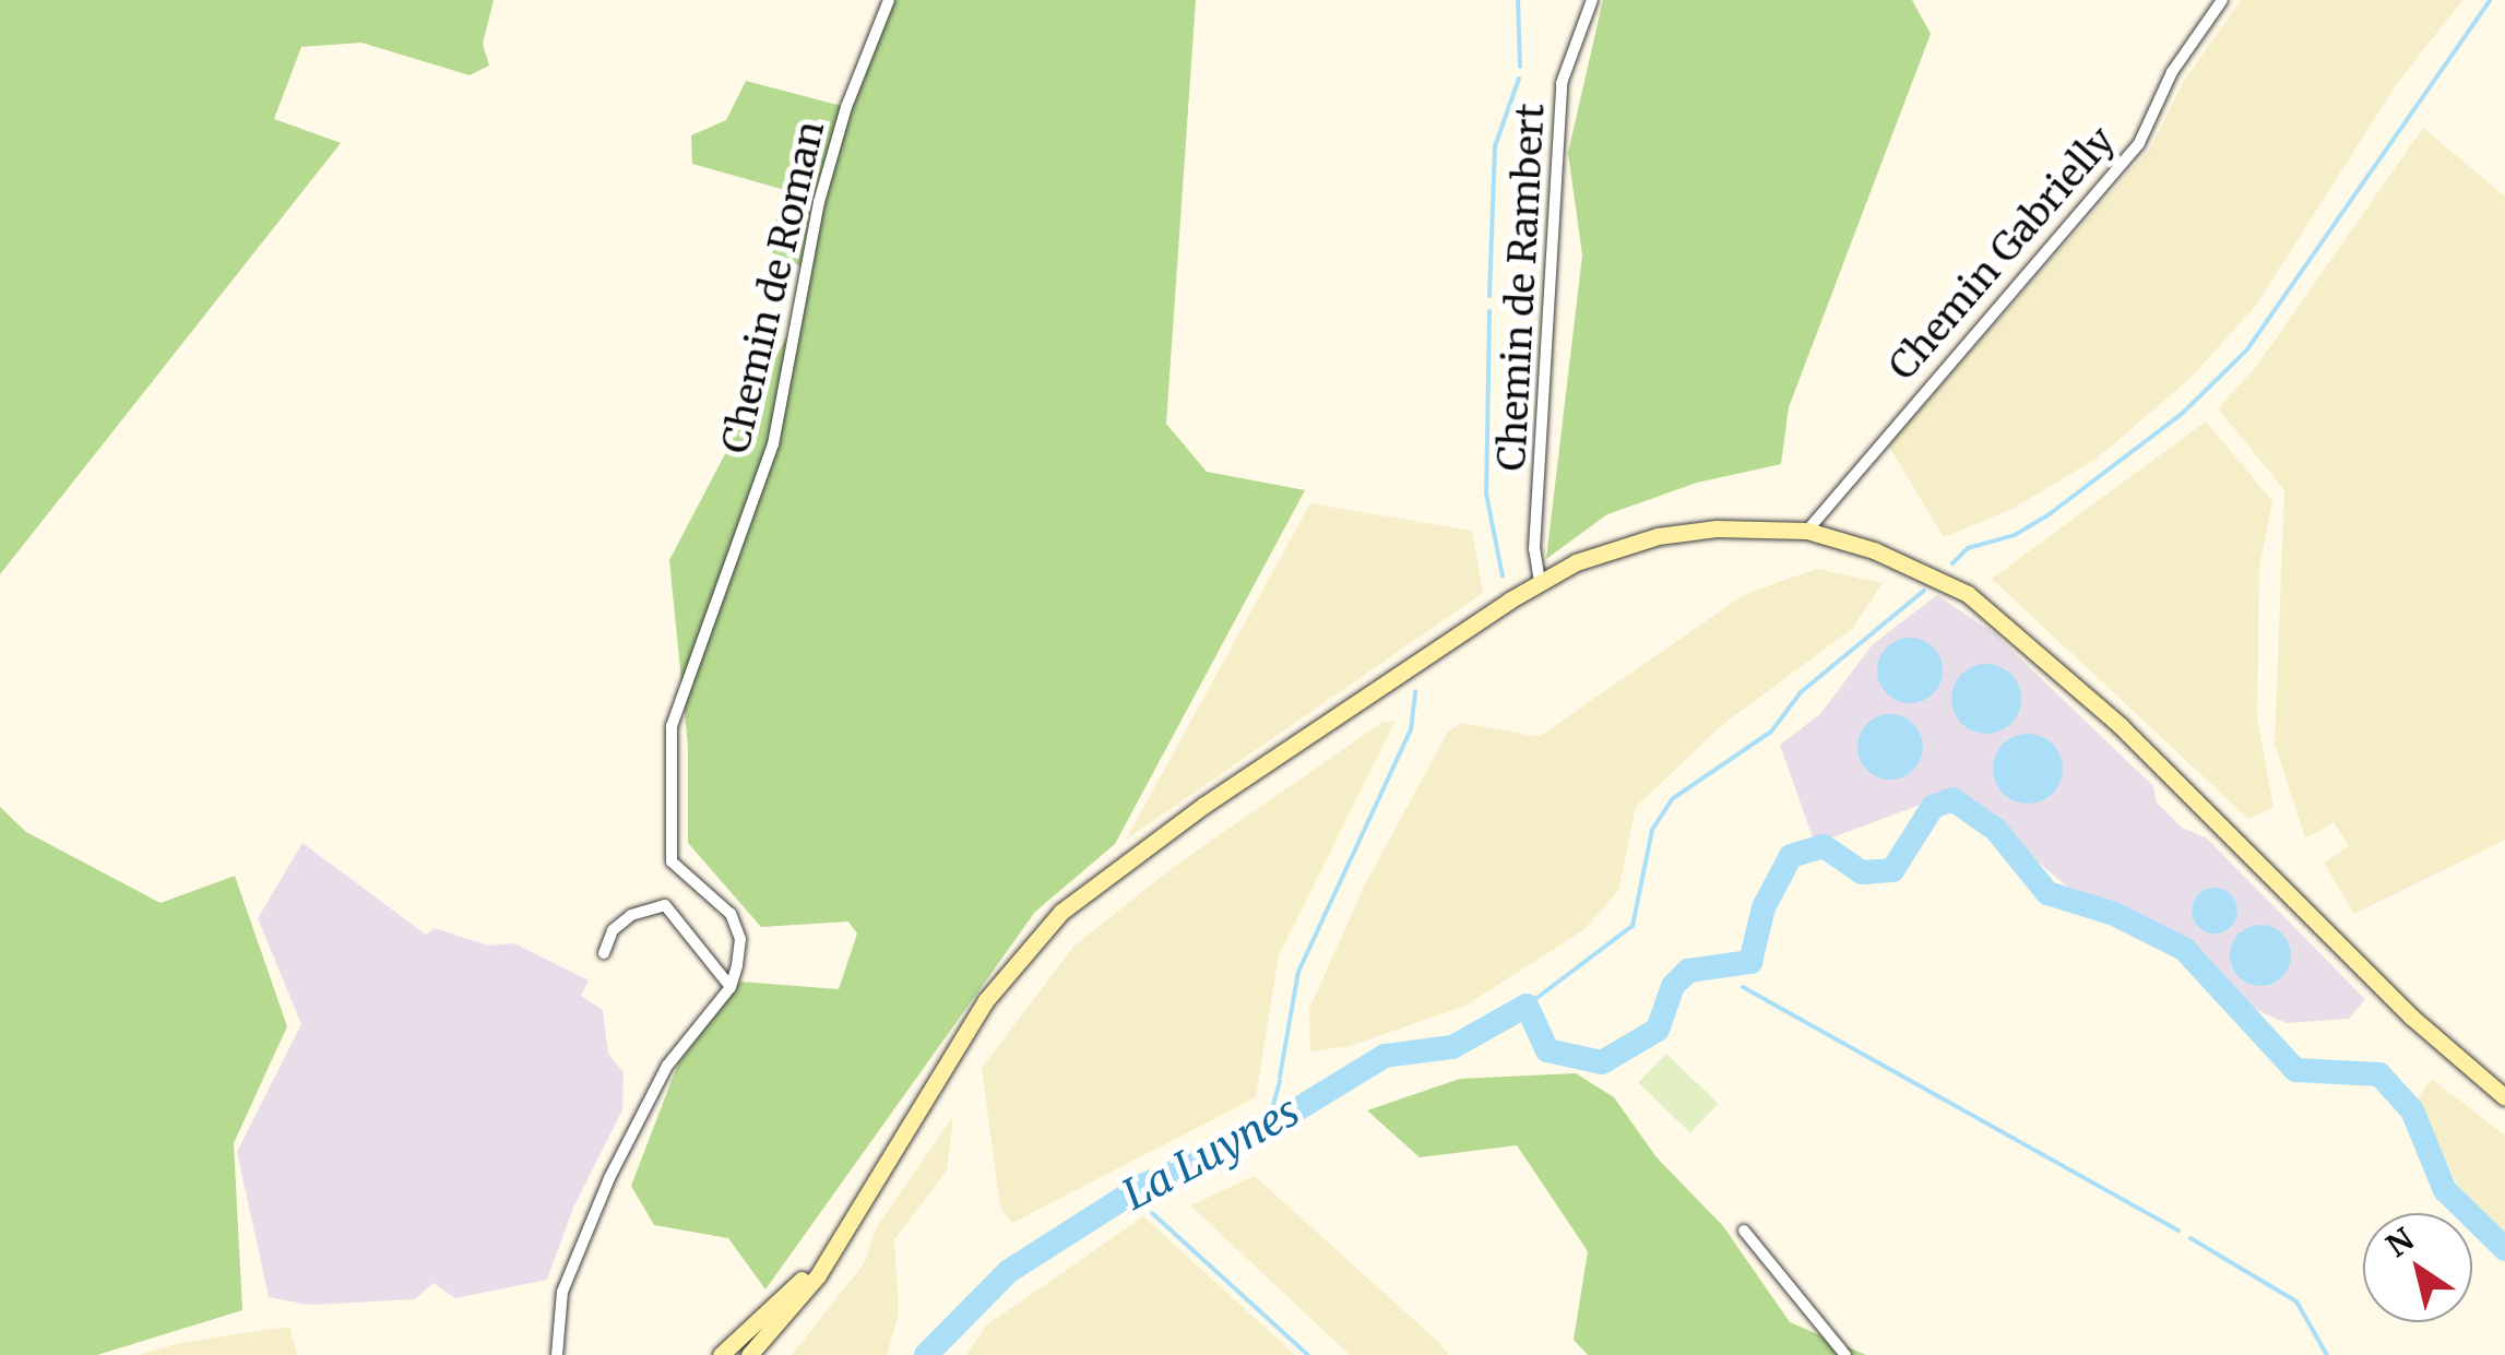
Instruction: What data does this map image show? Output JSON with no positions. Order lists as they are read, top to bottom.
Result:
{
  "streets": {
    "street": ["Chemin Gabrielly", "Chemin de Roman", "Chemin de Rambert"]
  },
  "water": ["La Luynes"],
  "north": "top left"
}
